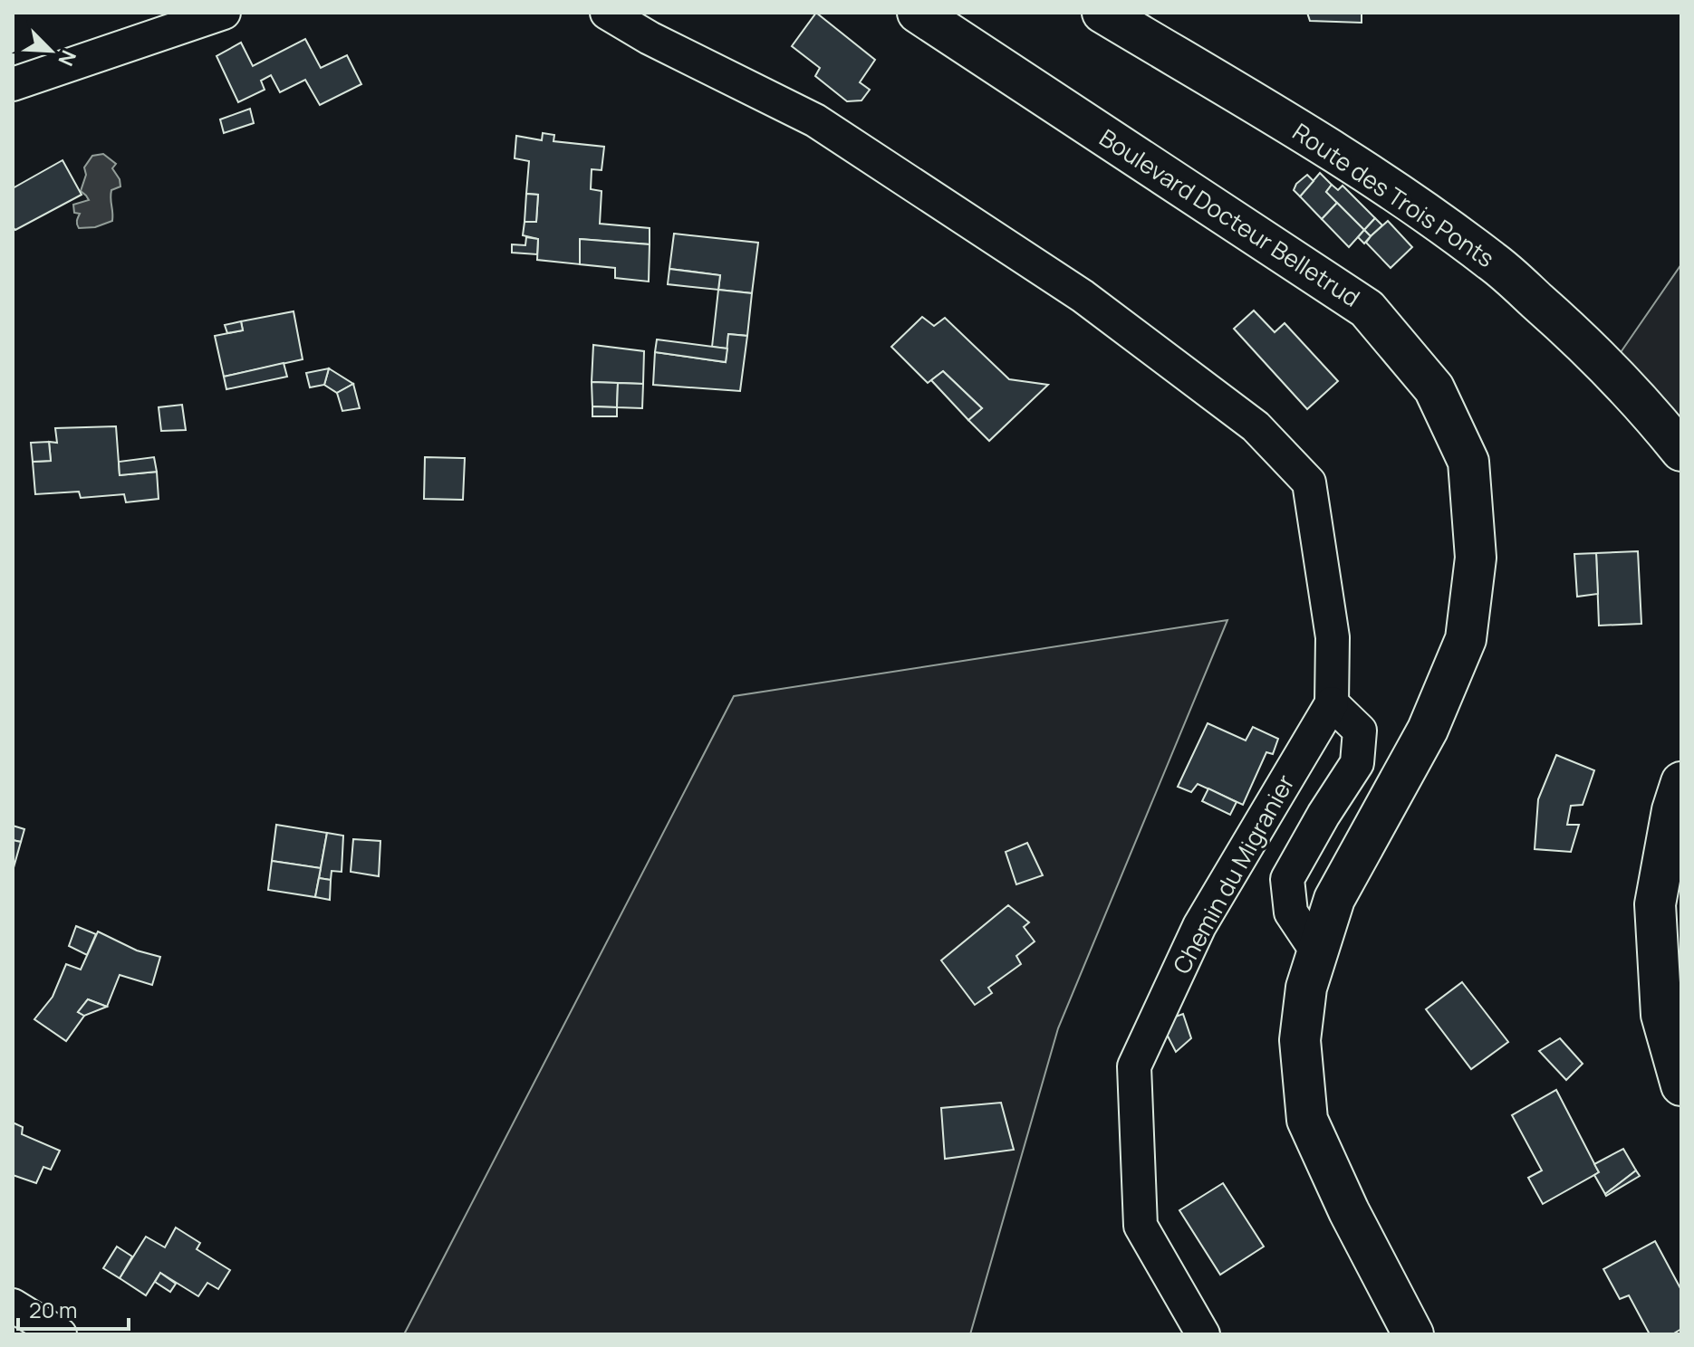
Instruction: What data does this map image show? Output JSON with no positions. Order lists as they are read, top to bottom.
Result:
{
  "streets": {
    "main road": ["Route des Trois Ponts", "Boulevard Docteur Belletrud"],
    "street": ["Chemin du Migranier"]
  },
  "scale_bar": "20 m",
  "north": "bottom right"
}
